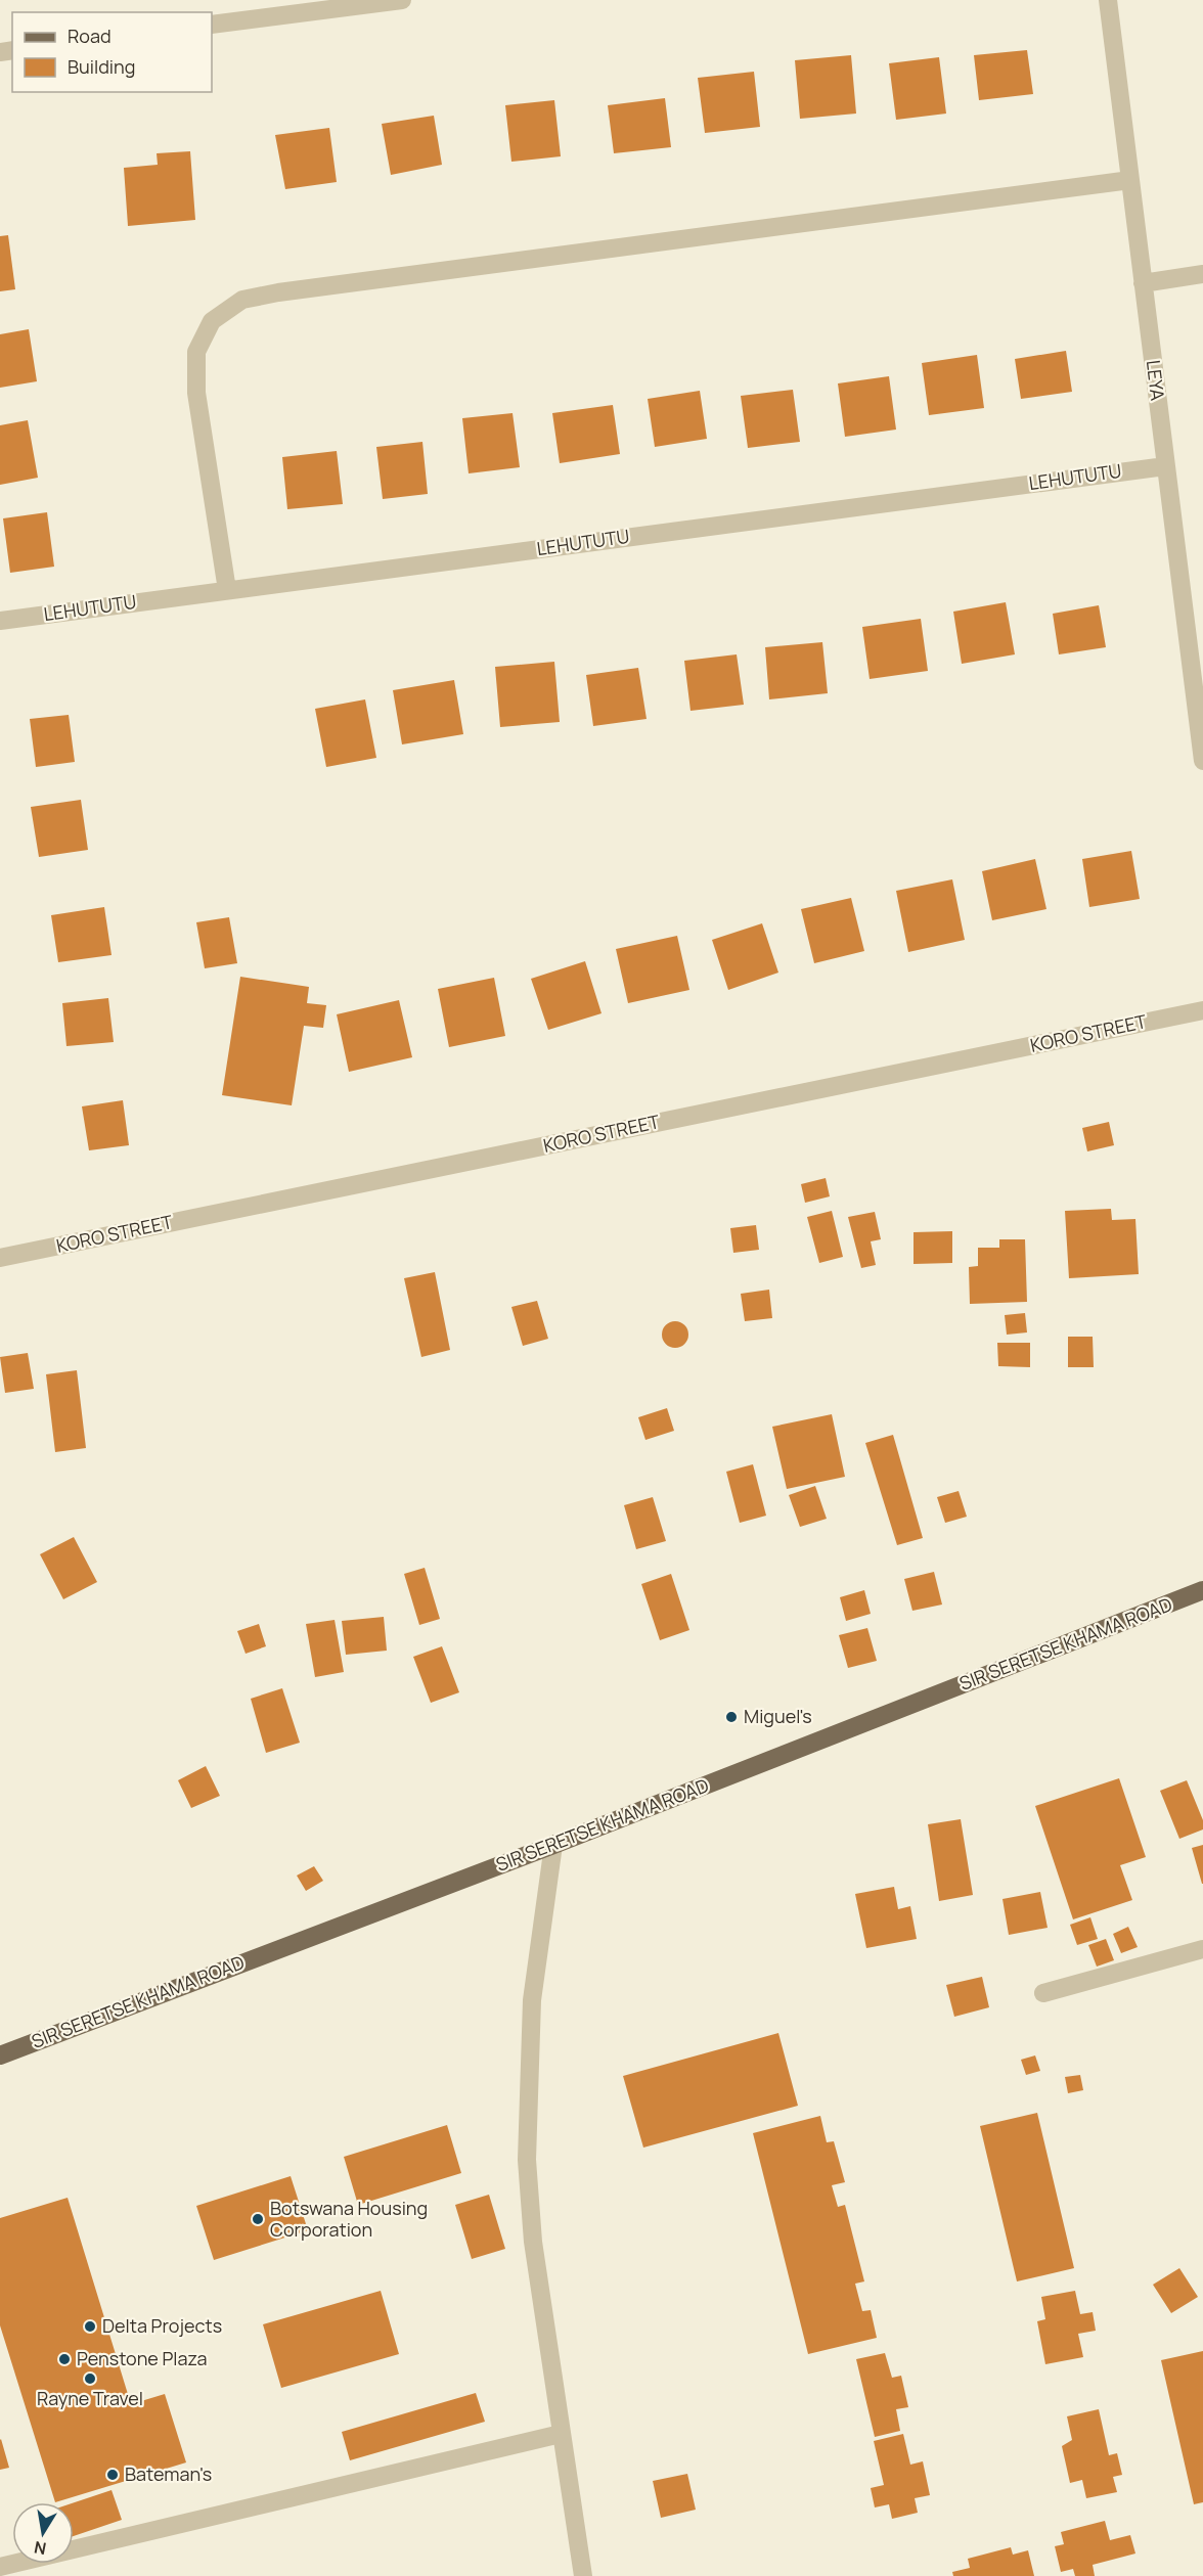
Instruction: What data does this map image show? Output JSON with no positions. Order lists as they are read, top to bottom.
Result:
{
  "streets": {
    "main road": ["SIR SERETSE KHAMA ROAD"],
    "street": ["LEYA", "LEHUTUTU", "KORO STREET"]
  },
  "crossings": [
    ["LEYA", "LEHUTUTU"]
  ],
  "places": [
    "Miguel's",
    "Botswana Housing Corporation",
    "Delta Projects",
    "Penstone Plaza",
    "Rayne Travel",
    "Bateman's"
  ],
  "legend": ["Road", "Building"],
  "north": "bottom"
}
